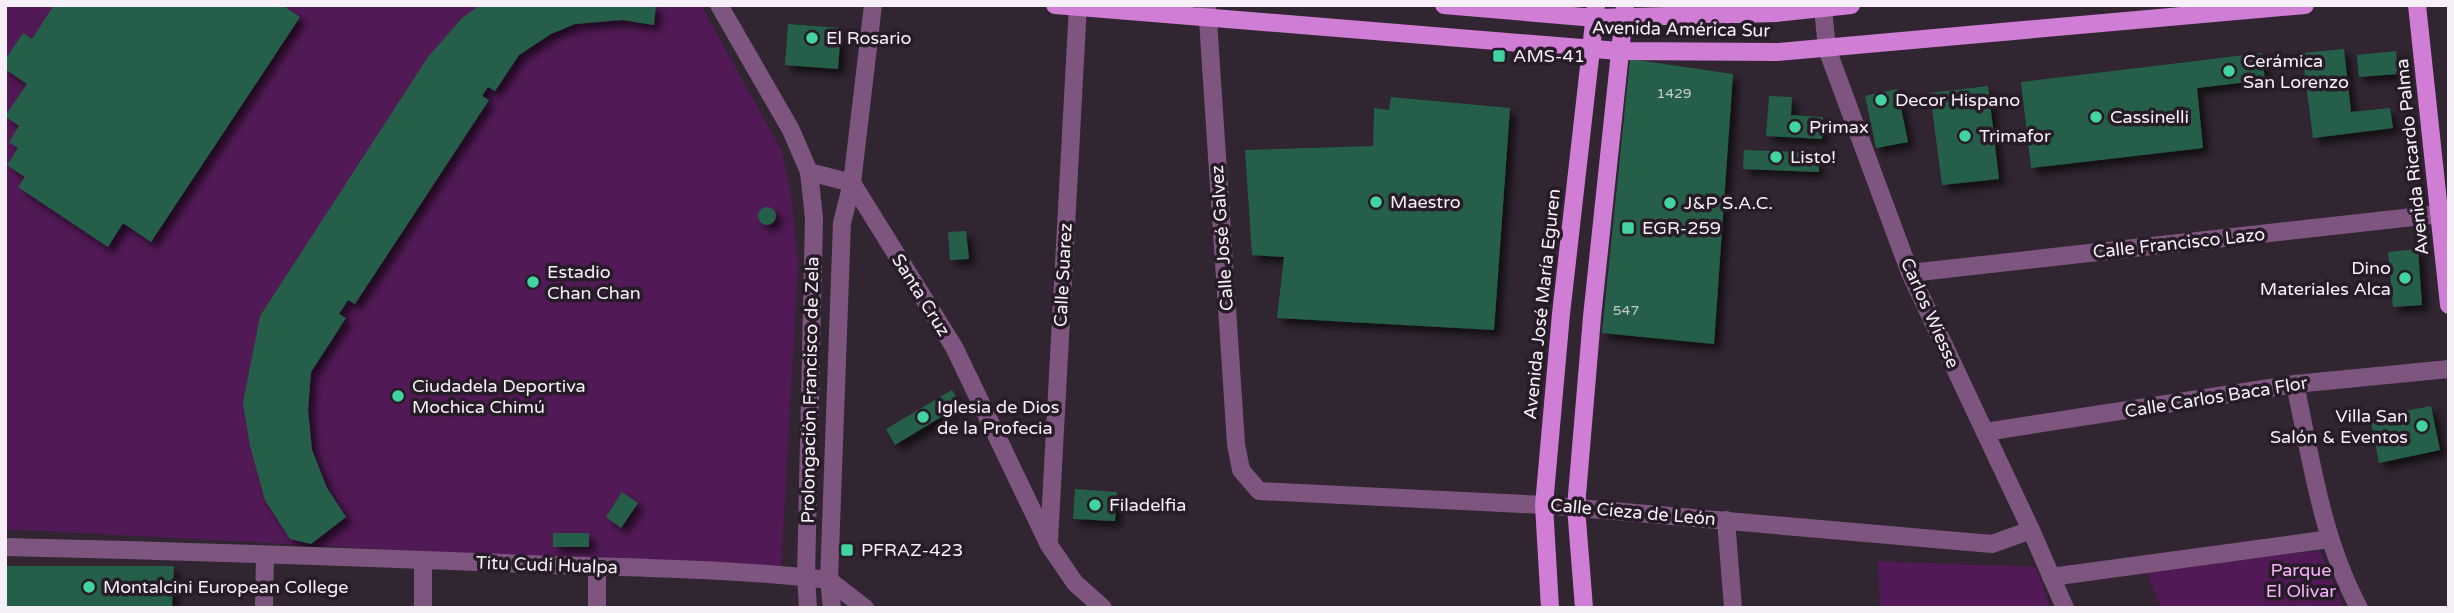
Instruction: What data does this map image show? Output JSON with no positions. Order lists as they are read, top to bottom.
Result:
{
  "streets": {
    "main road": ["Avenida América Sur", "Avenida Ricardo Palma", "Avenida José María Eguren"],
    "street": [
      "Calle José Galvez",
      "Calle Francisco Lazo",
      "Calle Suarez",
      "Santa Cruz",
      "Carlos Wiesse",
      "Prolongación Francisco de Zela",
      "Calle Carlos Baca Flor",
      "Calle Cieza de León",
      "Titu Cudi Hualpa"
    ]
  },
  "crossings": [
    ["Avenida América Sur", "Calle José Galvez"],
    ["Avenida América Sur", "Calle Suarez"],
    ["Avenida América Sur", "Avenida José María Eguren"],
    ["Avenida América Sur", "Carlos Wiesse"],
    ["Avenida Ricardo Palma", "Calle Francisco Lazo"],
    ["Calle José Galvez", "Calle Cieza de León"],
    ["Calle Francisco Lazo", "Carlos Wiesse"],
    ["Calle Suarez", "Santa Cruz"],
    ["Santa Cruz", "Prolongación Francisco de Zela"],
    ["Avenida José María Eguren", "Calle Cieza de León"],
    ["Carlos Wiesse", "Calle Carlos Baca Flor"],
    ["Carlos Wiesse", "Calle Cieza de León"],
    ["Prolongación Francisco de Zela", "Titu Cudi Hualpa"]
  ],
  "parks": ["Parque El Olivar"],
  "places": {
    "other": [
      "El Rosario",
      "Cerámica San Lorenzo",
      "Decor Hispano",
      "Cassinelli",
      "Primax",
      "Trimafor",
      "Listo!",
      "Maestro",
      "J&P S.A.C.",
      "Dino Materiales Alca",
      "Estadio Chan Chan",
      "Ciudadela Deportiva Mochica Chimú",
      "Iglesia de Dios de la Profecia",
      "Villa San Salón & Eventos",
      "Filadelfia",
      "Montalcini European College"
    ],
    "transit": ["AMS-41", "EGR-259", "PFRAZ-423"]
  },
  "house_numbers": ["1429", "547"]
}
